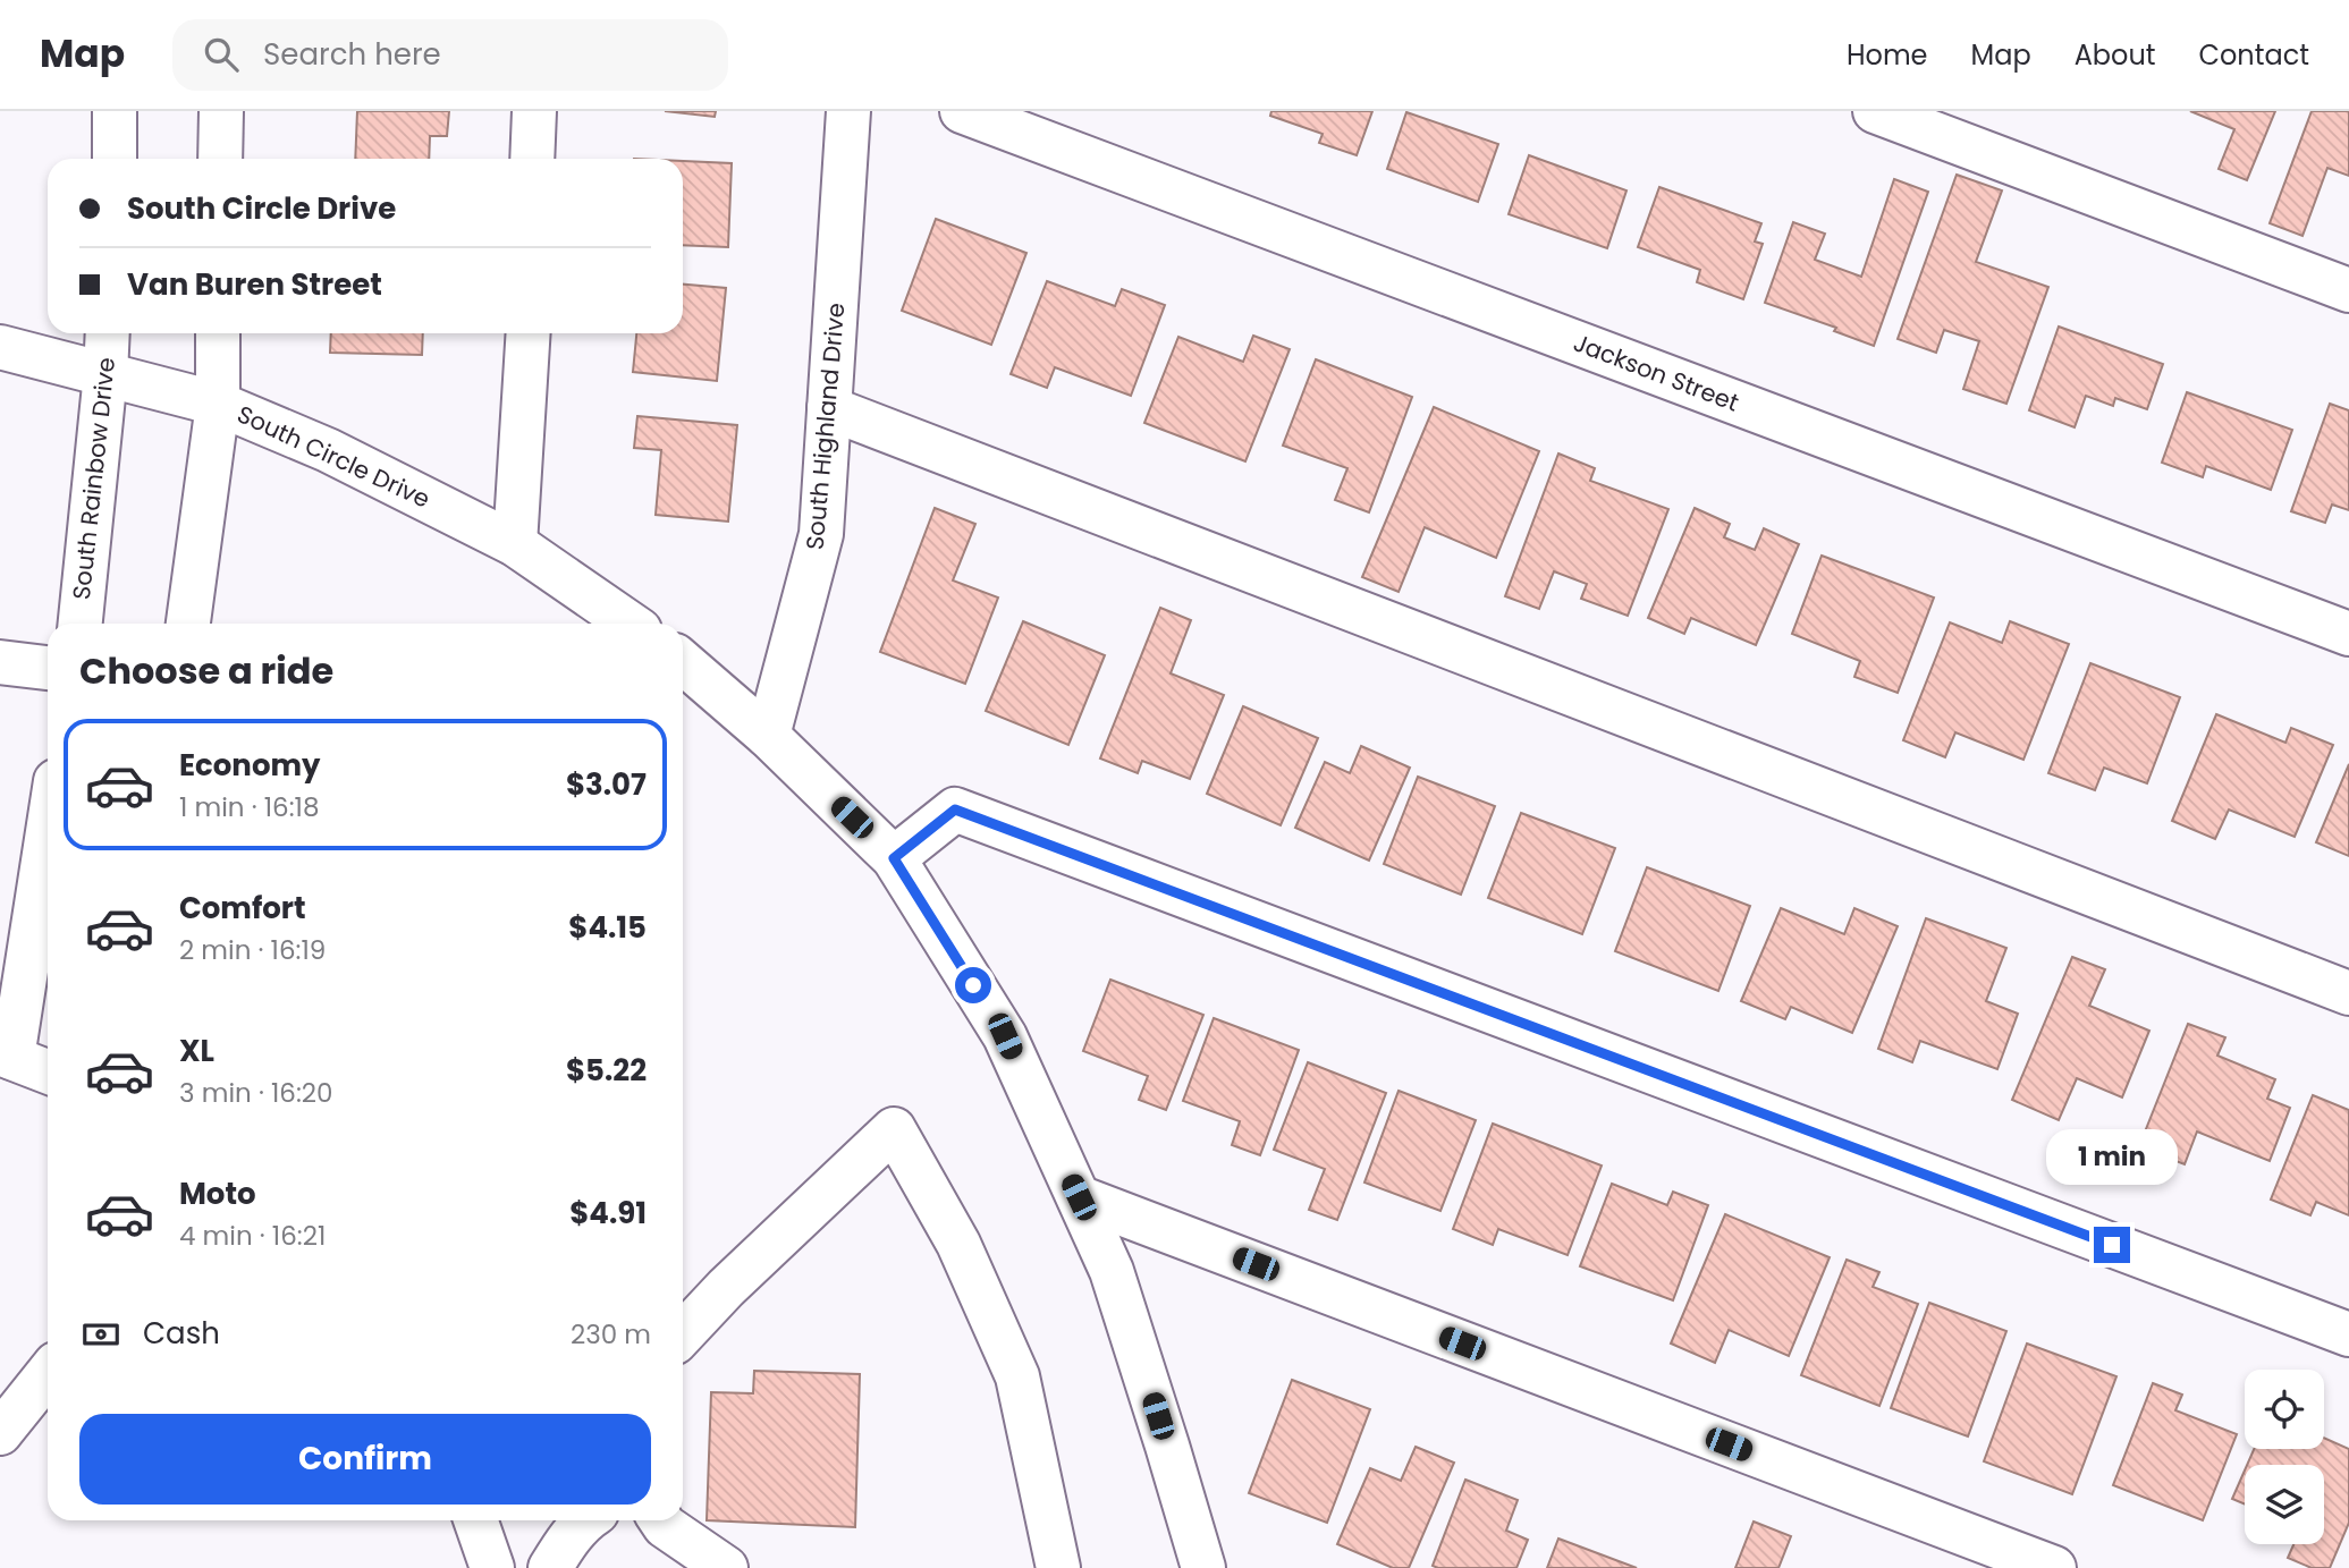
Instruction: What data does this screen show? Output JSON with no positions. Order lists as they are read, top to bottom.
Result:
{
  "streets": {
    "main road": [
      "Jackson Street",
      "South Highland Drive",
      "South Circle Drive",
      "South Rainbow Drive"
    ]
  },
  "crossings": [
    ["South Circle Drive", "South Rainbow Drive"]
  ],
  "page": {
    "header": "Map",
    "search": "Search here",
    "nav": [
      "Home",
      "Map",
      "About",
      "Contact"
    ],
    "banner": ["South Circle Drive", "Van Buren Street"],
    "heading": "Choose a ride",
    "list": [
      {
        "name": "Economy",
        "note": "1 min · 16:18",
        "value": "$3.07"
      },
      {
        "name": "Comfort",
        "note": "2 min · 16:19",
        "value": "$4.15"
      },
      {
        "name": "XL",
        "note": "3 min · 16:20",
        "value": "$5.22"
      },
      {
        "name": "Moto",
        "note": "4 min · 16:21",
        "value": "$4.91"
      }
    ],
    "bubble": "1 min",
    "pay": ["Cash", "230 m"],
    "buttons": "Confirm"
  }
}
